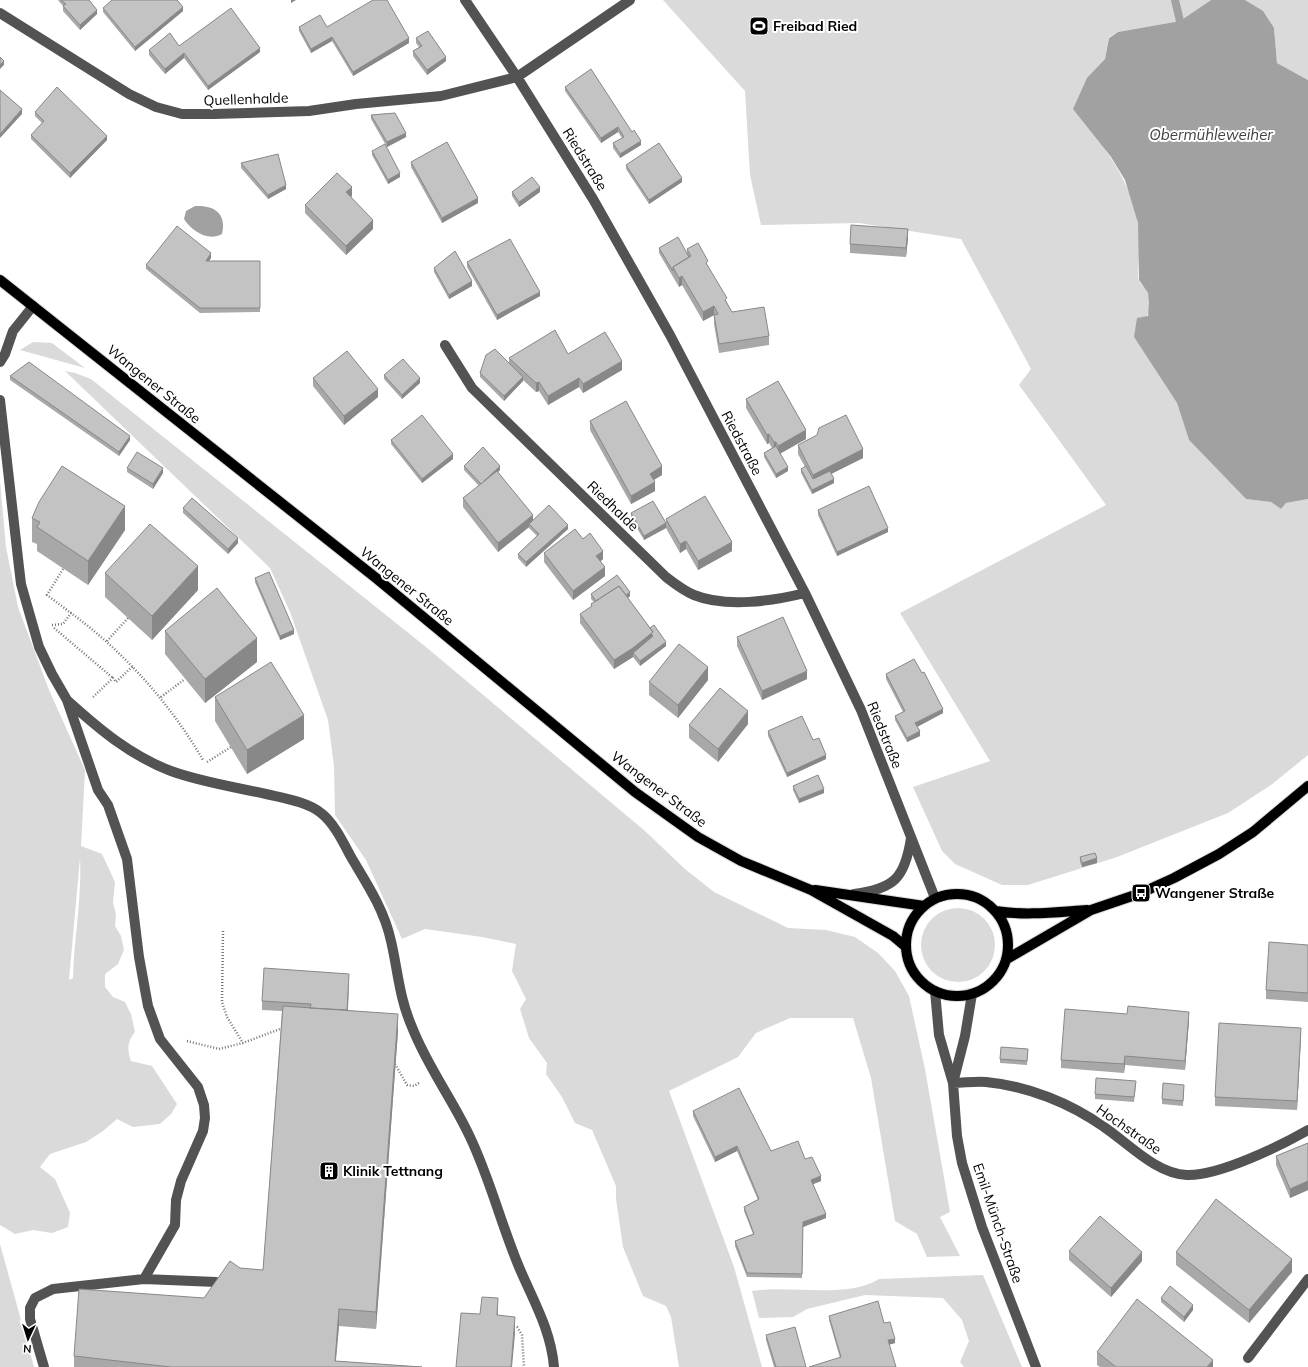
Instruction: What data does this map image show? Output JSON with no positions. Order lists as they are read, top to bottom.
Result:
{
  "streets": {
    "main road": ["Wangener Straße"],
    "street": [
      "Quellenhalde",
      "Riedstraße",
      "Riedhalde",
      "Hochstraße",
      "Emil-Münch-Straße"
    ]
  },
  "crossings": [
    ["Quellenhalde", "Riedstraße"],
    ["Riedstraße", "Wangener Straße"],
    ["Riedstraße", "Riedhalde"],
    ["Riedstraße", "Emil-Münch-Straße"],
    ["Wangener Straße", "Emil-Münch-Straße"],
    ["Hochstraße", "Emil-Münch-Straße"]
  ],
  "water": ["Obermühleweiher"],
  "places": {
    "sports": ["Freibad Ried"],
    "bus stop": ["Wangener Straße"],
    "building": ["Klinik Tettnang"]
  },
  "north": "bottom"
}
